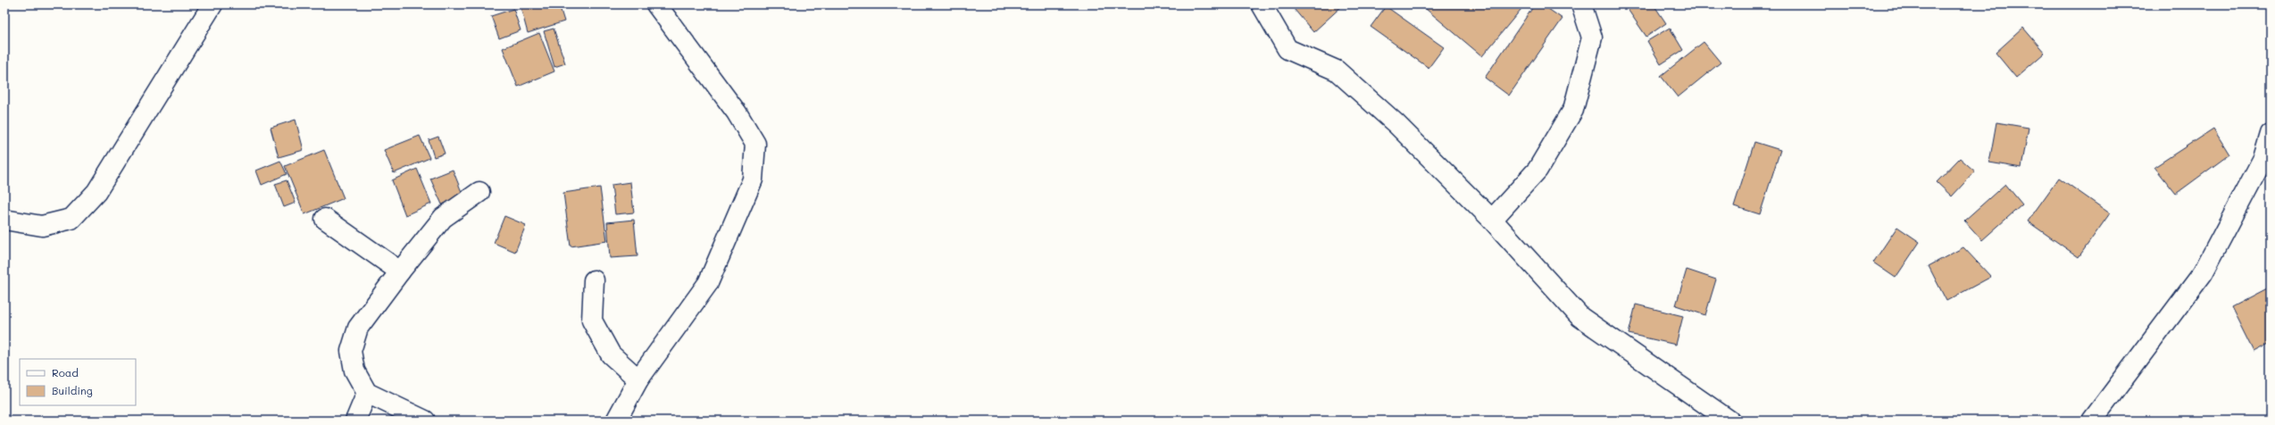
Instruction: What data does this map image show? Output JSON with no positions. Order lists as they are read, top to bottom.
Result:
{
  "legend": ["Road", "Building"]
}
